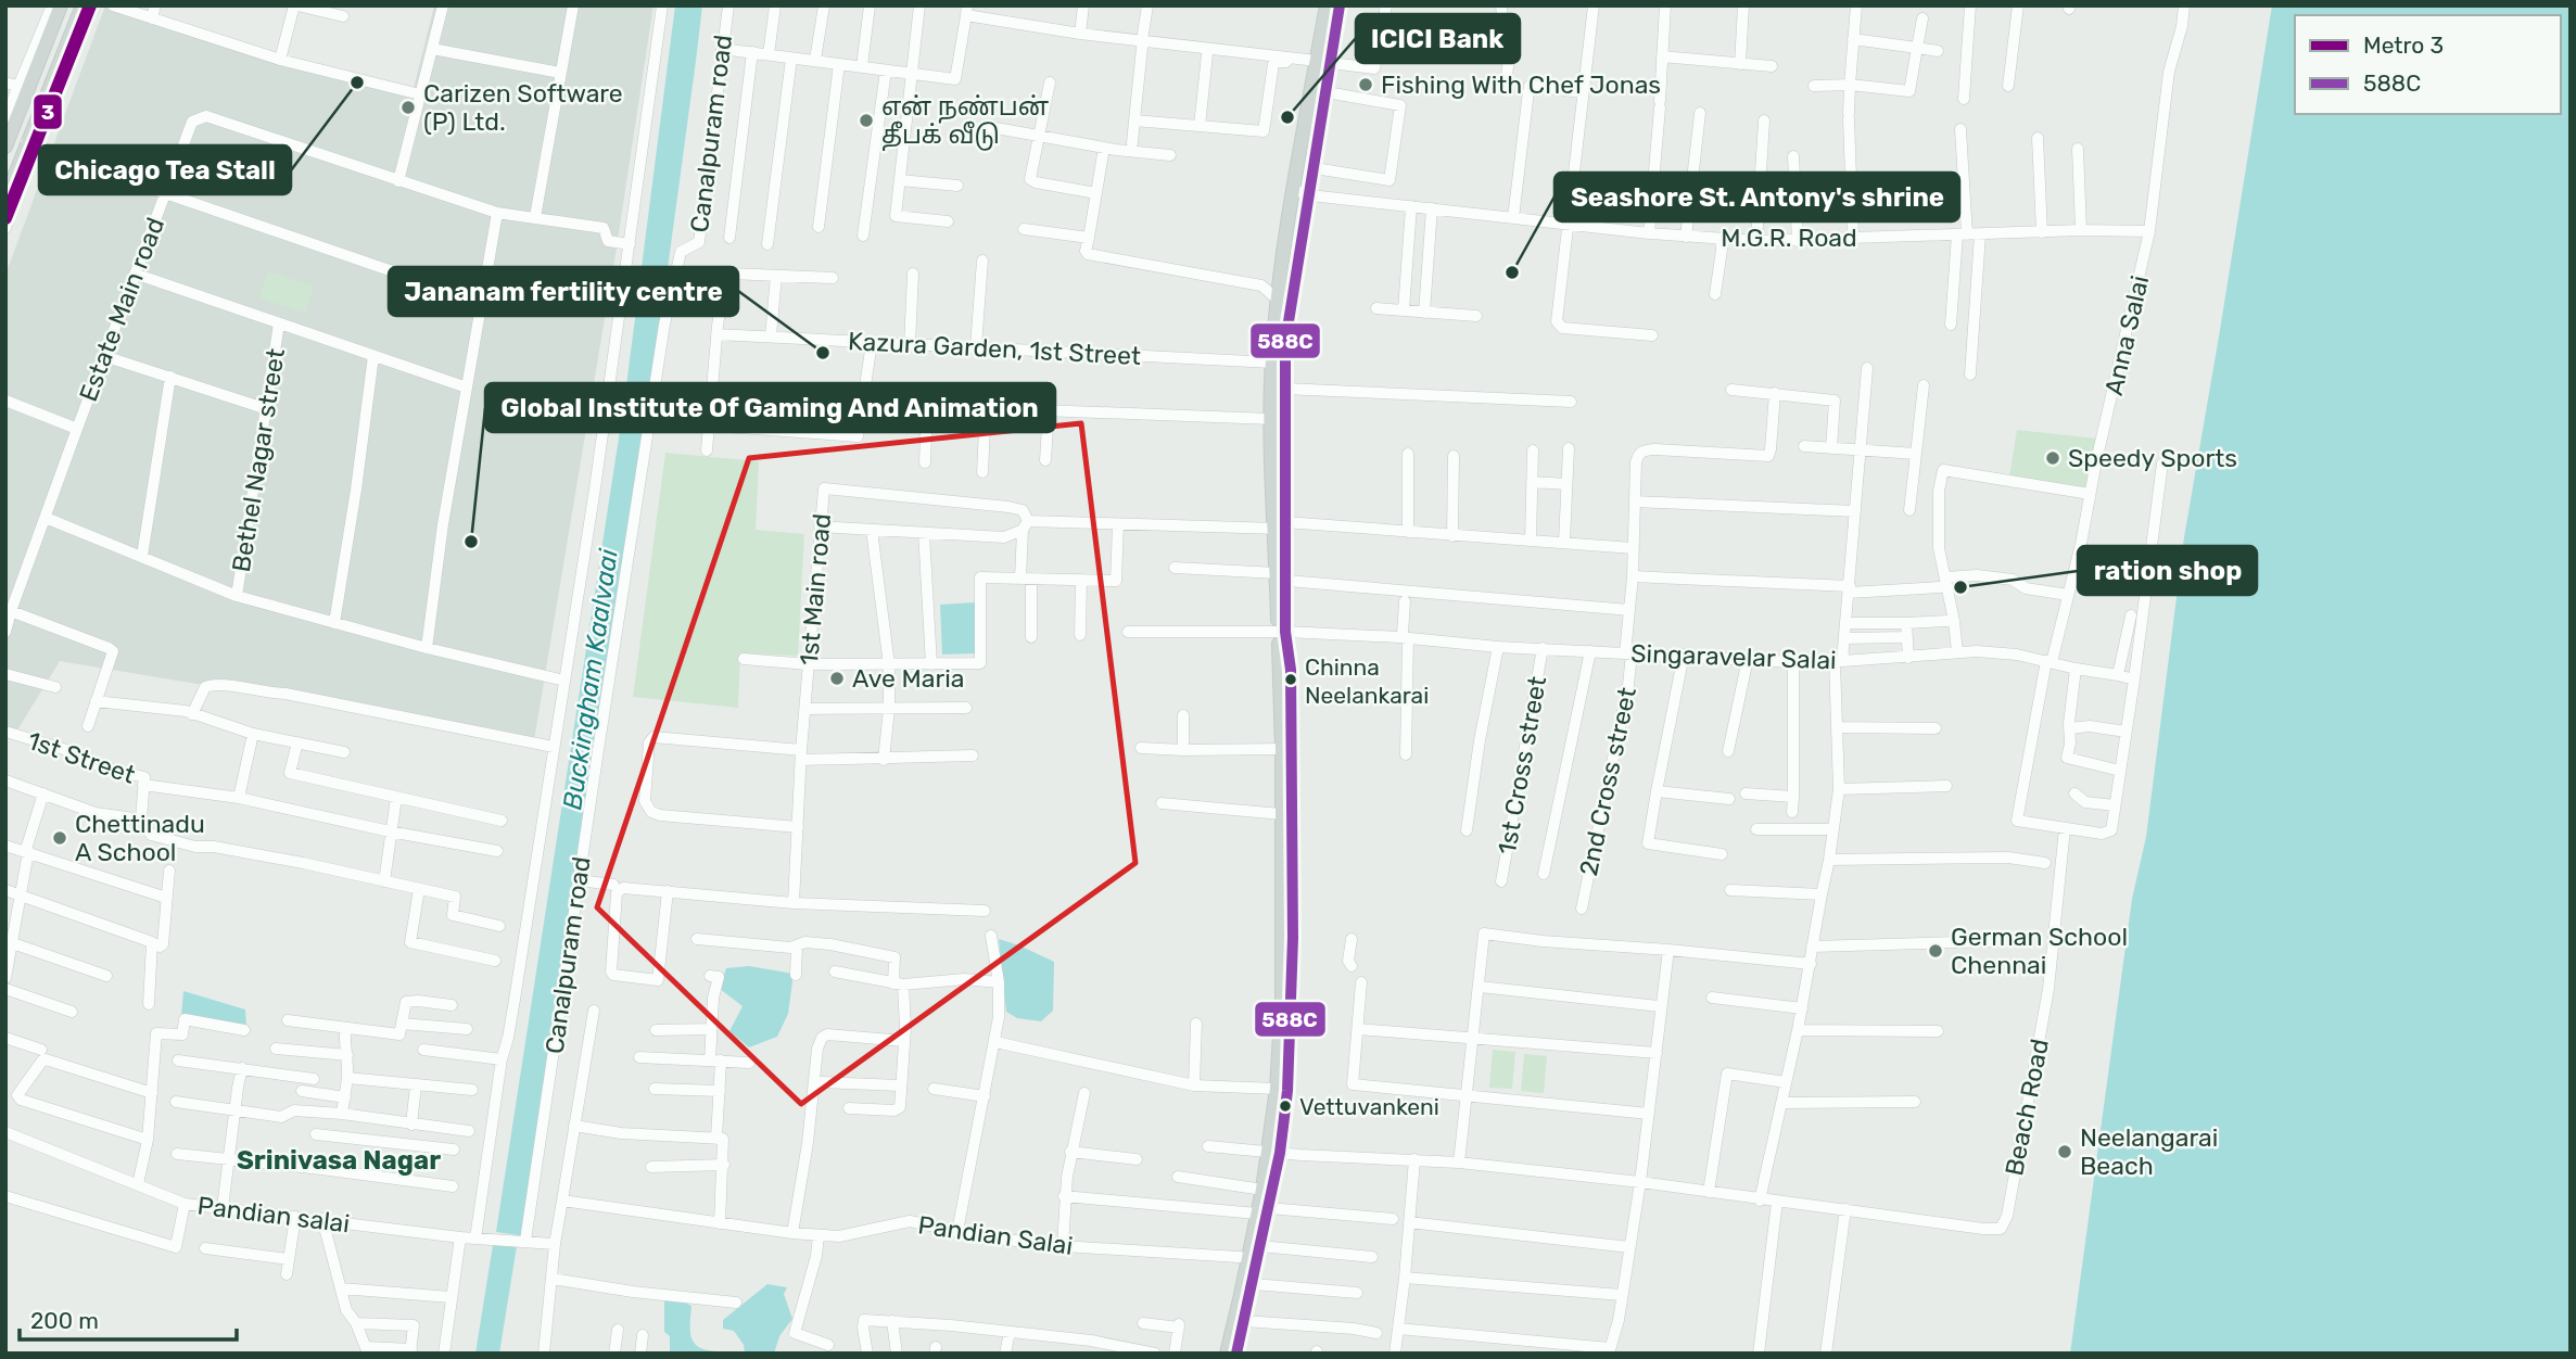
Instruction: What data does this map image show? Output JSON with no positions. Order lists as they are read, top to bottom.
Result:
{
  "streets": {
    "street": [
      "Canalpuram road",
      "M.G.R. Road",
      "Estate Main road",
      "Anna Salai",
      "Kazura Garden, 1st Street",
      "Bethel Nagar street",
      "1st Main road",
      "Singaravelar Salai",
      "1st Street",
      "1st Cross street",
      "2nd Cross street",
      "Beach Road",
      "Pandian salai",
      "Pandian Salai"
    ]
  },
  "crossings": [
    ["Canalpuram road", "Estate Main road"],
    ["Canalpuram road", "Pandian salai"],
    ["M.G.R. Road", "Anna Salai"],
    ["Anna Salai", "Singaravelar Salai"],
    ["Anna Salai", "Beach Road"],
    ["Singaravelar Salai", "1st Cross street"],
    ["Singaravelar Salai", "2nd Cross street"]
  ],
  "districts": ["Srinivasa Nagar"],
  "water": ["Buckingham Kaalvaai"],
  "places": [
    "Chicago Tea Stall",
    "Fishing With Chef Jonas",
    "Carizen Software (P) Ltd.",
    "ICICI Bank",
    "என் நண்பன் தீபக் வீடு",
    "Seashore St. Antony's shrine",
    "Jananam fertility centre",
    "Speedy Sports",
    "Global Institute Of Gaming And Animation",
    "ration shop",
    "Ave Maria",
    "Chinna Neelankarai",
    "Chettinadu A School",
    "German School Chennai",
    "Vettuvankeni",
    "Neelangarai Beach"
  ],
  "lines": ["metro line 3", "transit line 588C"],
  "legend": ["Metro 3", "588C"],
  "scale_bar": "200 m"
}
